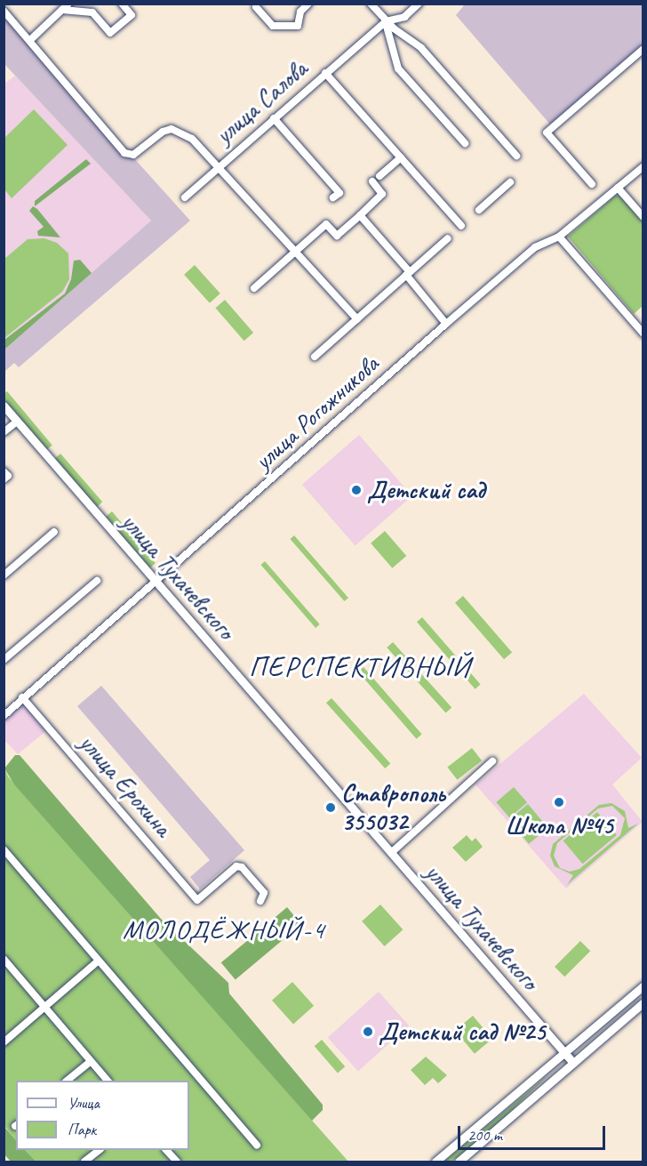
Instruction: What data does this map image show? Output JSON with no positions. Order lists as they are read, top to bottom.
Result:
{
  "streets": {
    "main road": ["улица Тухачевского"],
    "street": ["улица Салова", "улица Рогожникова", "улица Ерохина"]
  },
  "crossings": [
    ["улица Рогожникова", "улица Тухачевского"],
    ["улица Рогожникова", "улица Ерохина"]
  ],
  "districts": ["ПЕРСПЕКТИВНЫЙ", "МОЛОДЁЖНЫЙ-4"],
  "places": [
    "Детский сад",
    "Школа №45",
    "Ставрополь 355032",
    "Детский сад №25"
  ],
  "legend": ["Улица", "Парк"],
  "scale_bar": "200 m"
}
